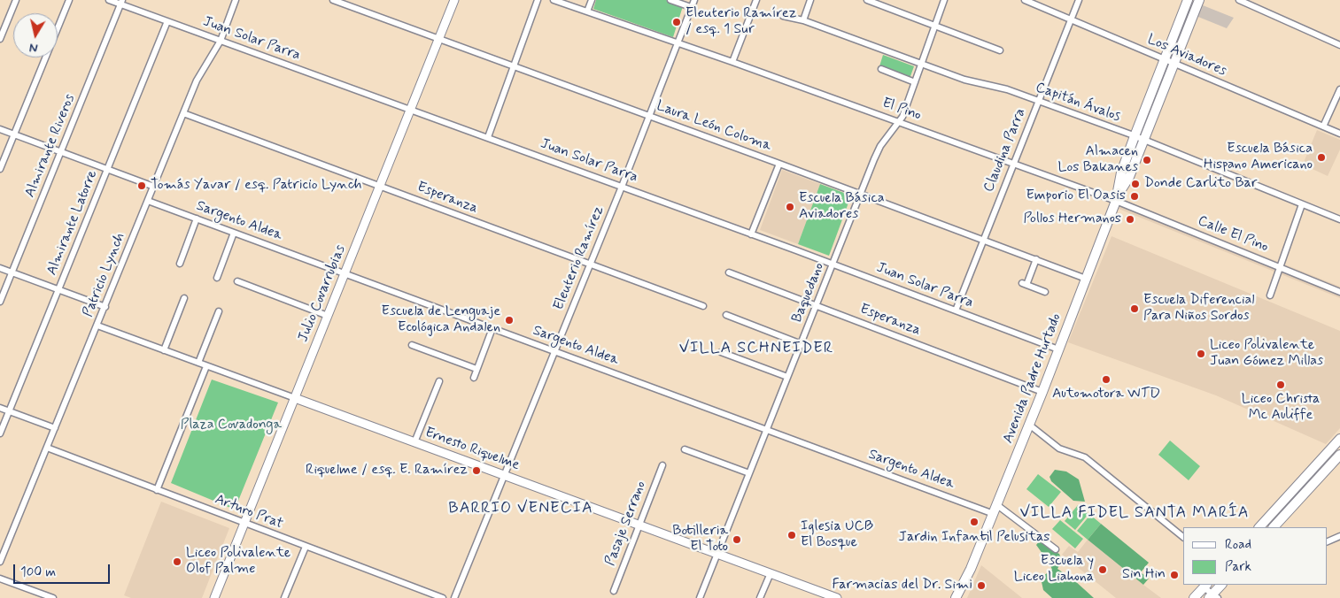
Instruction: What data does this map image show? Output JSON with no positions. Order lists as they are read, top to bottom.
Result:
{
  "streets": {
    "main road": ["Avenida Padre Hurtado"],
    "street": [
      "Juan Solar Parra",
      "Los Aviadores",
      "Capitán Ávalos",
      "El Pino",
      "Laura León Coloma",
      "Almirante Riveros",
      "Claudina Parra",
      "Esperanza",
      "Sargento Aldea",
      "Almirante Latorre",
      "Calle El Pino",
      "Eleuterio Ramírez",
      "Patricio Lynch",
      "Baquedano",
      "Julio Covarrubias",
      "Ernesto Riquelme",
      "Arturo Prat",
      "Pasaje Serrano"
    ]
  },
  "crossings": [
    ["Juan Solar Parra", "Almirante Riveros"],
    ["Juan Solar Parra", "Claudina Parra"],
    ["Juan Solar Parra", "Almirante Latorre"],
    ["Juan Solar Parra", "Eleuterio Ramírez"],
    ["Juan Solar Parra", "Patricio Lynch"],
    ["Juan Solar Parra", "Baquedano"],
    ["Juan Solar Parra", "Julio Covarrubias"],
    ["Juan Solar Parra", "Avenida Padre Hurtado"],
    ["Los Aviadores", "Claudina Parra"],
    ["Los Aviadores", "Avenida Padre Hurtado"],
    ["Capitán Ávalos", "Claudina Parra"],
    ["Capitán Ávalos", "Baquedano"],
    ["Capitán Ávalos", "Avenida Padre Hurtado"],
    ["El Pino", "Claudina Parra"],
    ["El Pino", "Calle El Pino"],
    ["El Pino", "Eleuterio Ramírez"],
    ["El Pino", "Baquedano"],
    ["El Pino", "Avenida Padre Hurtado"],
    ["Laura León Coloma", "Claudina Parra"],
    ["Laura León Coloma", "Eleuterio Ramírez"],
    ["Laura León Coloma", "Baquedano"],
    ["Laura León Coloma", "Julio Covarrubias"],
    ["Laura León Coloma", "Avenida Padre Hurtado"],
    ["Esperanza", "Eleuterio Ramírez"],
    ["Esperanza", "Patricio Lynch"],
    ["Esperanza", "Baquedano"],
    ["Esperanza", "Julio Covarrubias"],
    ["Esperanza", "Avenida Padre Hurtado"],
    ["Sargento Aldea", "Eleuterio Ramírez"],
    ["Sargento Aldea", "Patricio Lynch"],
    ["Sargento Aldea", "Baquedano"],
    ["Sargento Aldea", "Julio Covarrubias"],
    ["Sargento Aldea", "Avenida Padre Hurtado"],
    ["Calle El Pino", "Avenida Padre Hurtado"],
    ["Eleuterio Ramírez", "Ernesto Riquelme"],
    ["Patricio Lynch", "Ernesto Riquelme"],
    ["Patricio Lynch", "Arturo Prat"],
    ["Baquedano", "Ernesto Riquelme"],
    ["Julio Covarrubias", "Ernesto Riquelme"],
    ["Julio Covarrubias", "Arturo Prat"],
    ["Ernesto Riquelme", "Pasaje Serrano"]
  ],
  "districts": ["VILLA SCHNEIDER", "BARRIO VENECIA", "VILLA FIDEL SANTA MARÍA"],
  "parks": ["Plaza Covadonga"],
  "places": [
    "Eleuterio Ramírez / esq. 1 Sur",
    "Escuela Básica Hispano Americano",
    "Almacen Los Bakanes",
    "Donde Carlito Bar",
    "Tomás Yavar / esq. Patricio Lynch",
    "Emporio El Oasis",
    "Escuela Básica Aviadores",
    "Pollos Hermanos",
    "Escuela Diferencial Para Niños Sordos",
    "Escuela de Lenguaje Ecológica Andalen",
    "Liceo Polivalente Juan Gómez Millas",
    "Automotora WTD",
    "Liceo Christa Mc Auliffe",
    "Riquelme / esq. E. Ramírez",
    "Jardin Infantil Pelusitas",
    "Iglesia UCB El Bosque",
    "Botilleria El Toto",
    "Liceo Polivalente Olof Palme",
    "Escuela y Liceo Liahona",
    "Sin Hin",
    "Farmacias del Dr. Simi"
  ],
  "legend": ["Road", "Park"],
  "scale_bar": "100 m",
  "north": "bottom"
}
